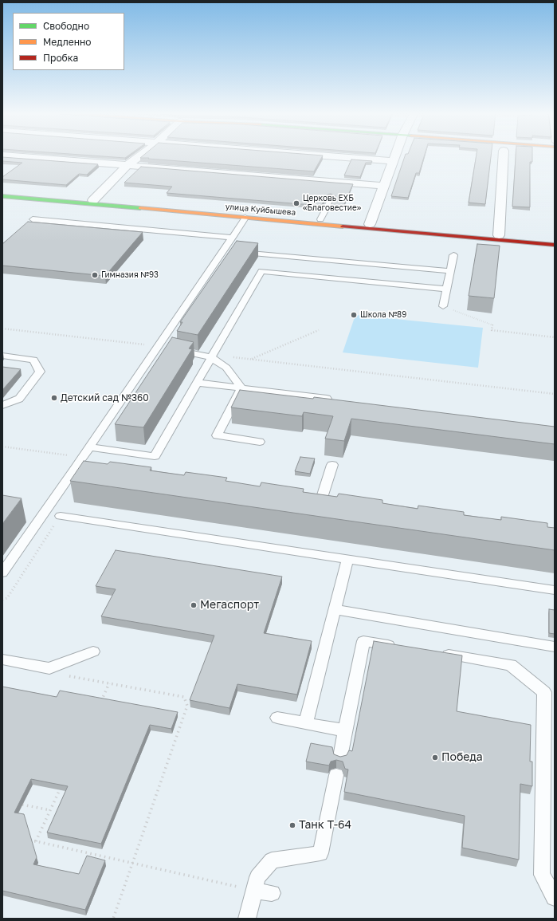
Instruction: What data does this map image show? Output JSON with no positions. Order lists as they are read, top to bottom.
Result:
{
  "streets": {
    "main road": ["улица Куйбышева"]
  },
  "places": [
    "Церковь ЕХБ «Благовестие»",
    "Гимназия №93",
    "Школа №89",
    "Детский сад №360",
    "Мегаспорт",
    "Победа",
    "Танк Т-64"
  ],
  "legend": ["Свободно", "Медленно", "Пробка"]
}
